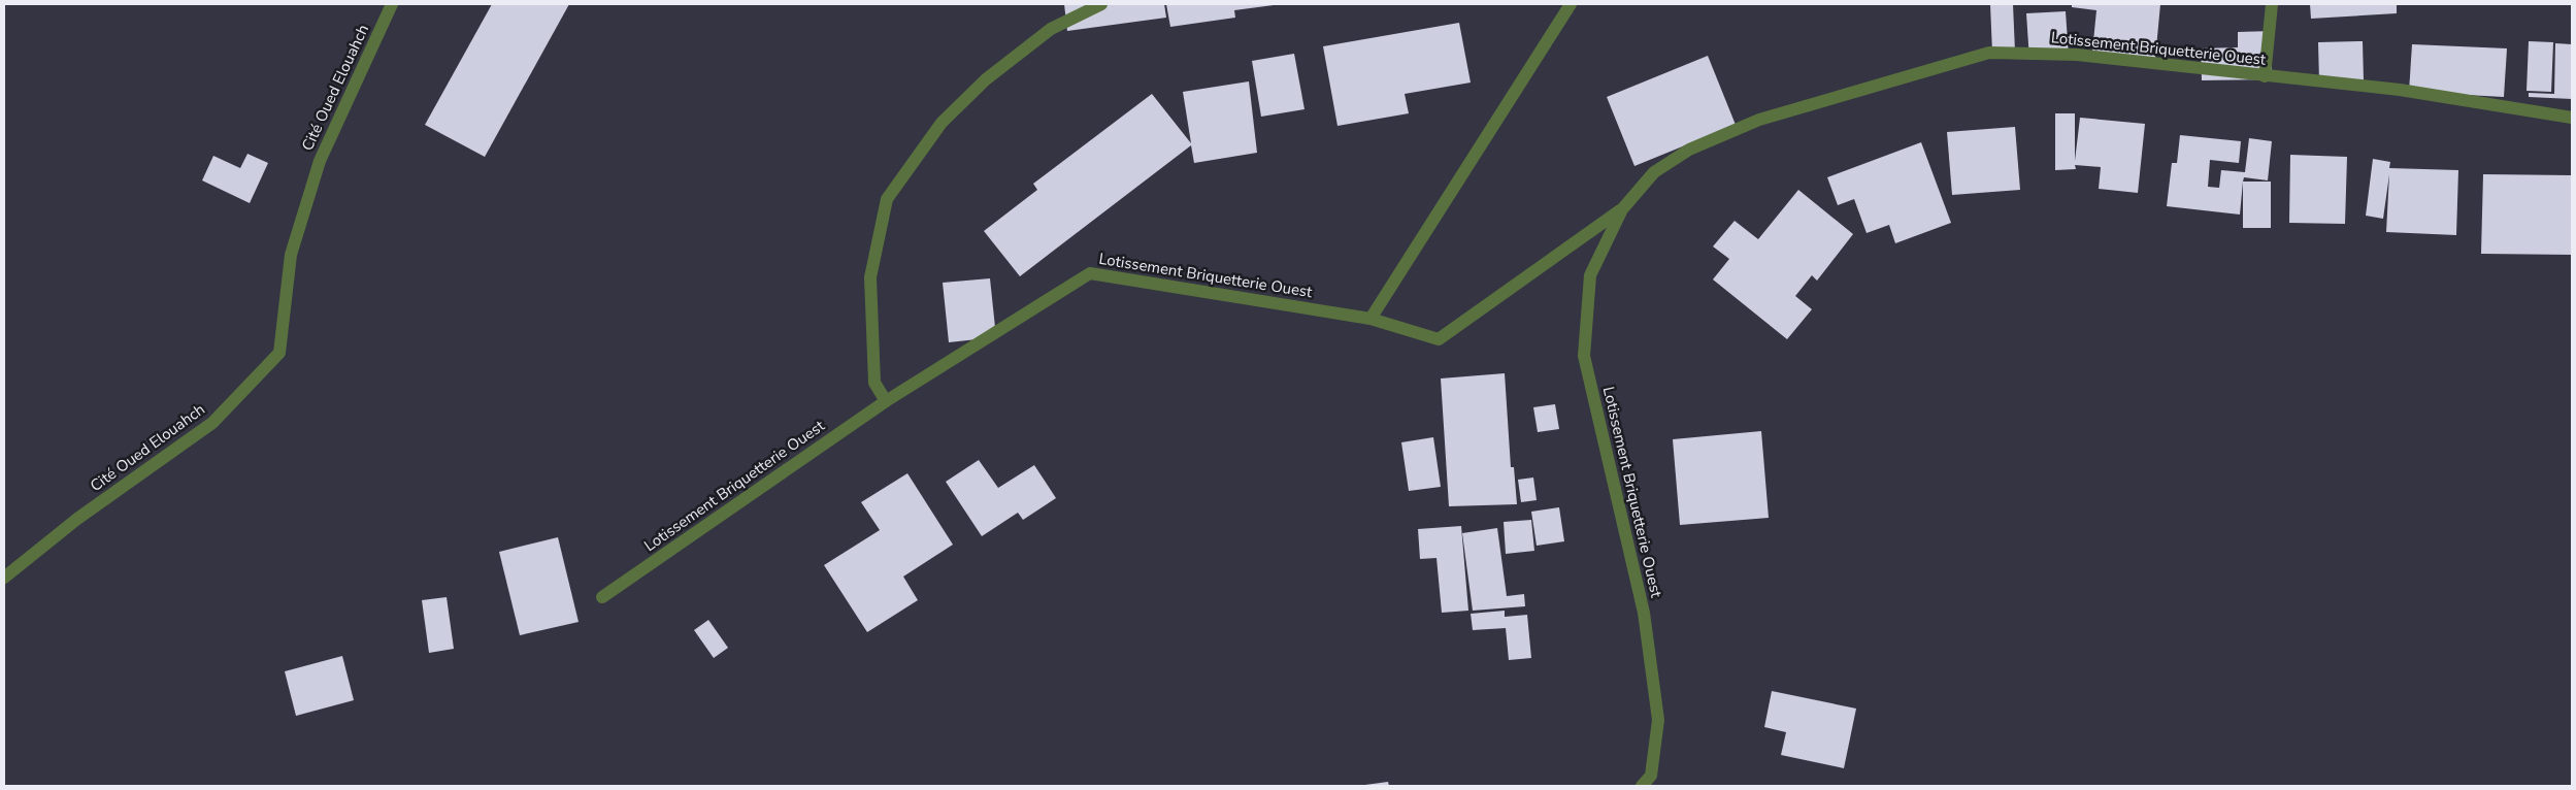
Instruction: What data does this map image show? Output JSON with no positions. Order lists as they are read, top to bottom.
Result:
{
  "streets": {
    "street": ["Lotissement Briquetterie Ouest", "Cité Oued Elouahch"]
  }
}
